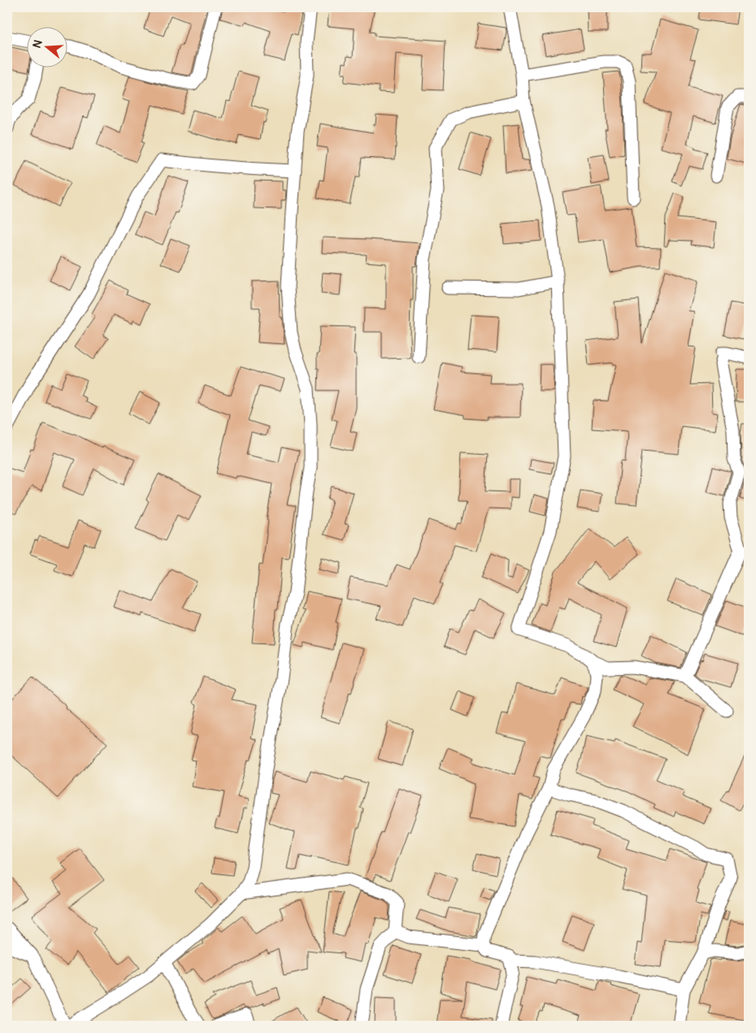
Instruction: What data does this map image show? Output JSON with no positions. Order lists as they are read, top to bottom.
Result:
{
  "north": "left"
}
